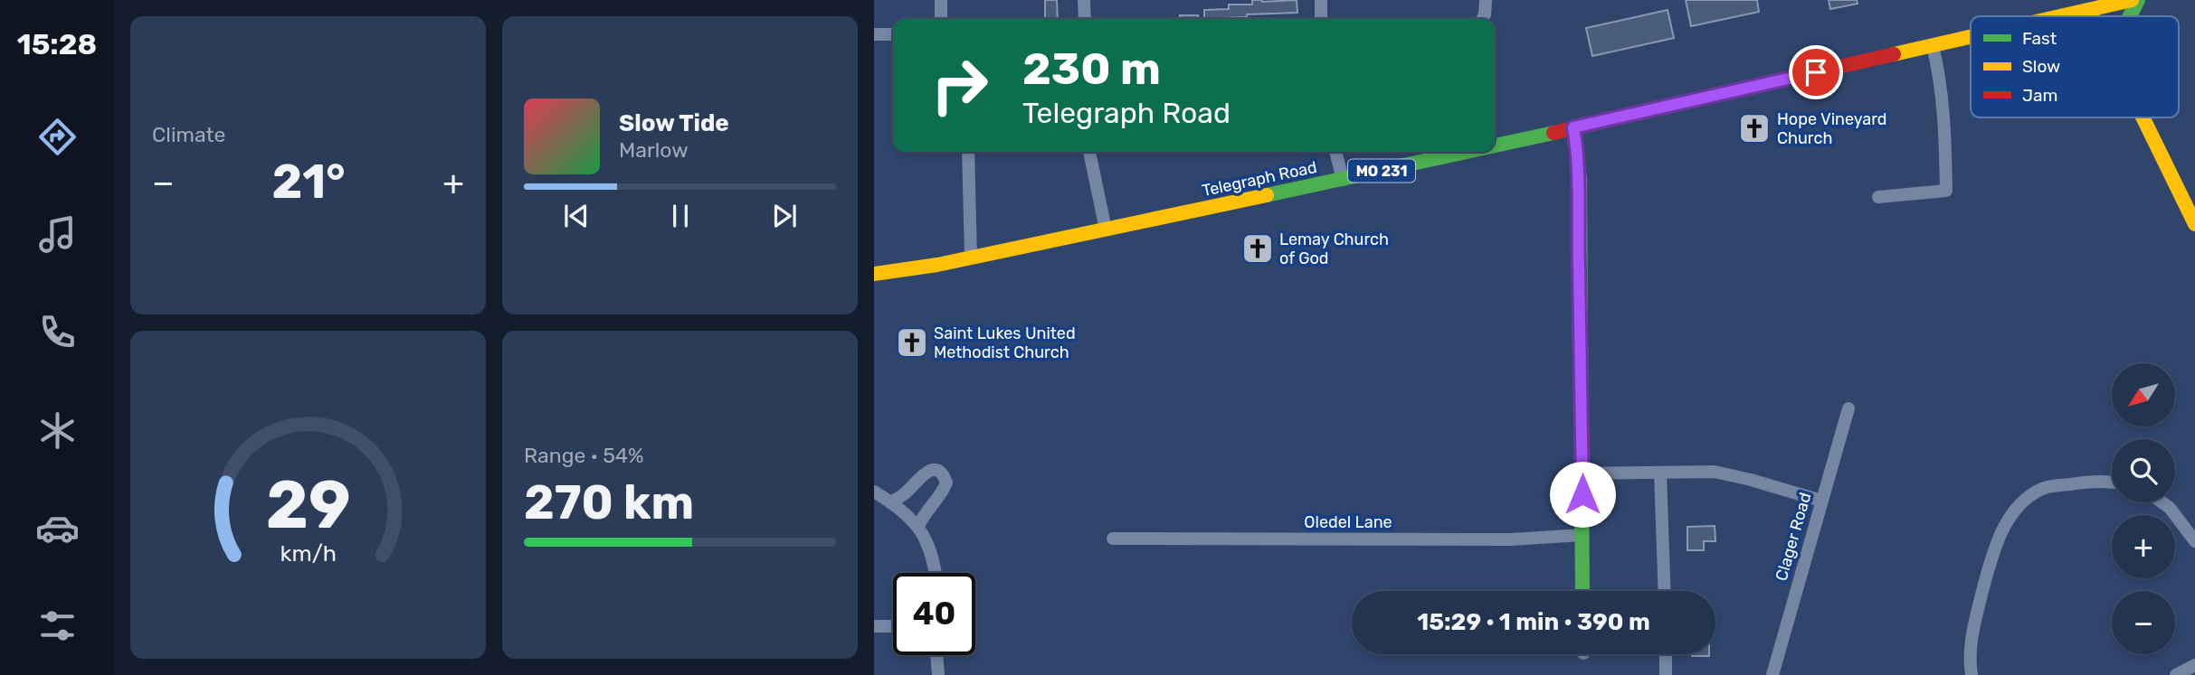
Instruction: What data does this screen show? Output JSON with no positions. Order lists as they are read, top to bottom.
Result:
{
  "streets": {
    "main road": ["MO 231", "Telegraph Road"],
    "street": ["Oledel Lane", "Clager Road"]
  },
  "places": {
    "church": ["Hope Vineyard Church", "Lemay Church of God", "Saint Lukes United Methodist Church"]
  },
  "legend": ["Fast", "Slow", "Jam"],
  "north": "bottom left",
  "page": {
    "tabs": "15:28",
    "tile": [
      "Climate",
      ["Range · 54%", "270 km"]
    ],
    "turn": ["230 m", "Telegraph Road"],
    "song": ["Slow Tide", "Marlow"],
    "heat": ["−", "21°", "+"],
    "map_buttons": ["+", "−"],
    "limit": "40",
    "trip": "15:29 · 1 min · 390 m",
    "gauge": ["29", "km/h"]
  }
}
